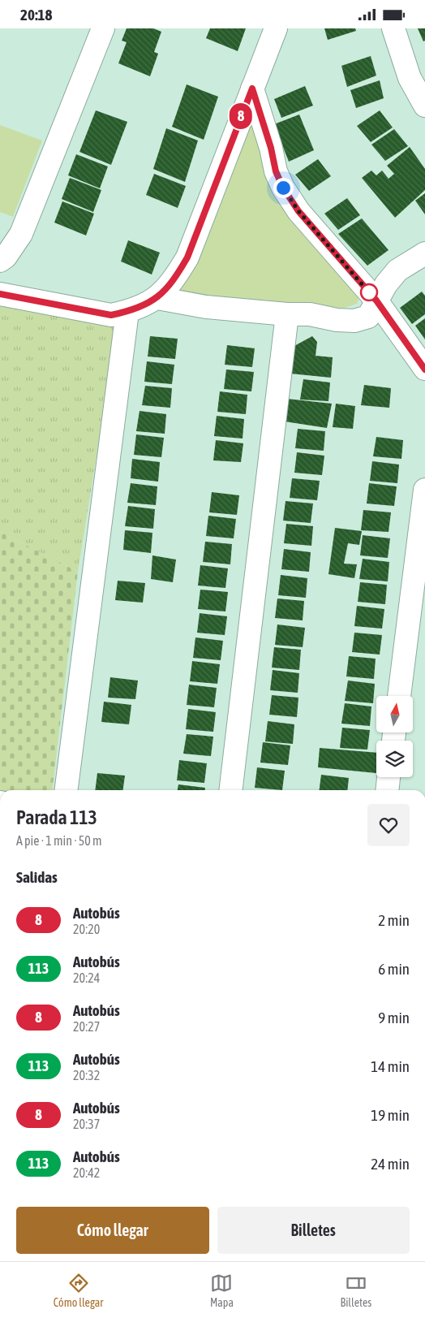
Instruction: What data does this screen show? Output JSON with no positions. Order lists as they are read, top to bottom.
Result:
{
  "lines": ["bus line 8"],
  "north": "top",
  "page": {
    "status": "20:18",
    "on_map": "8",
    "heading": [
      ["Parada 113", "A pie · 1 min · 50 m"],
      "Salidas"
    ],
    "list": [
      {
        "mark": "8",
        "name": "Autobús",
        "note": "20:20",
        "value": "2 min"
      },
      {
        "mark": "113",
        "name": "Autobús",
        "note": "20:24",
        "value": "6 min"
      },
      {
        "mark": "8",
        "name": "Autobús",
        "note": "20:27",
        "value": "9 min"
      },
      {
        "mark": "113",
        "name": "Autobús",
        "note": "20:32",
        "value": "14 min"
      },
      {
        "mark": "8",
        "name": "Autobús",
        "note": "20:37",
        "value": "19 min"
      },
      {
        "mark": "113",
        "name": "Autobús",
        "note": "20:42",
        "value": "24 min"
      }
    ],
    "buttons": ["Cómo llegar", "Billetes"],
    "tabs": ["Cómo llegar", "Mapa", "Billetes"]
  }
}
